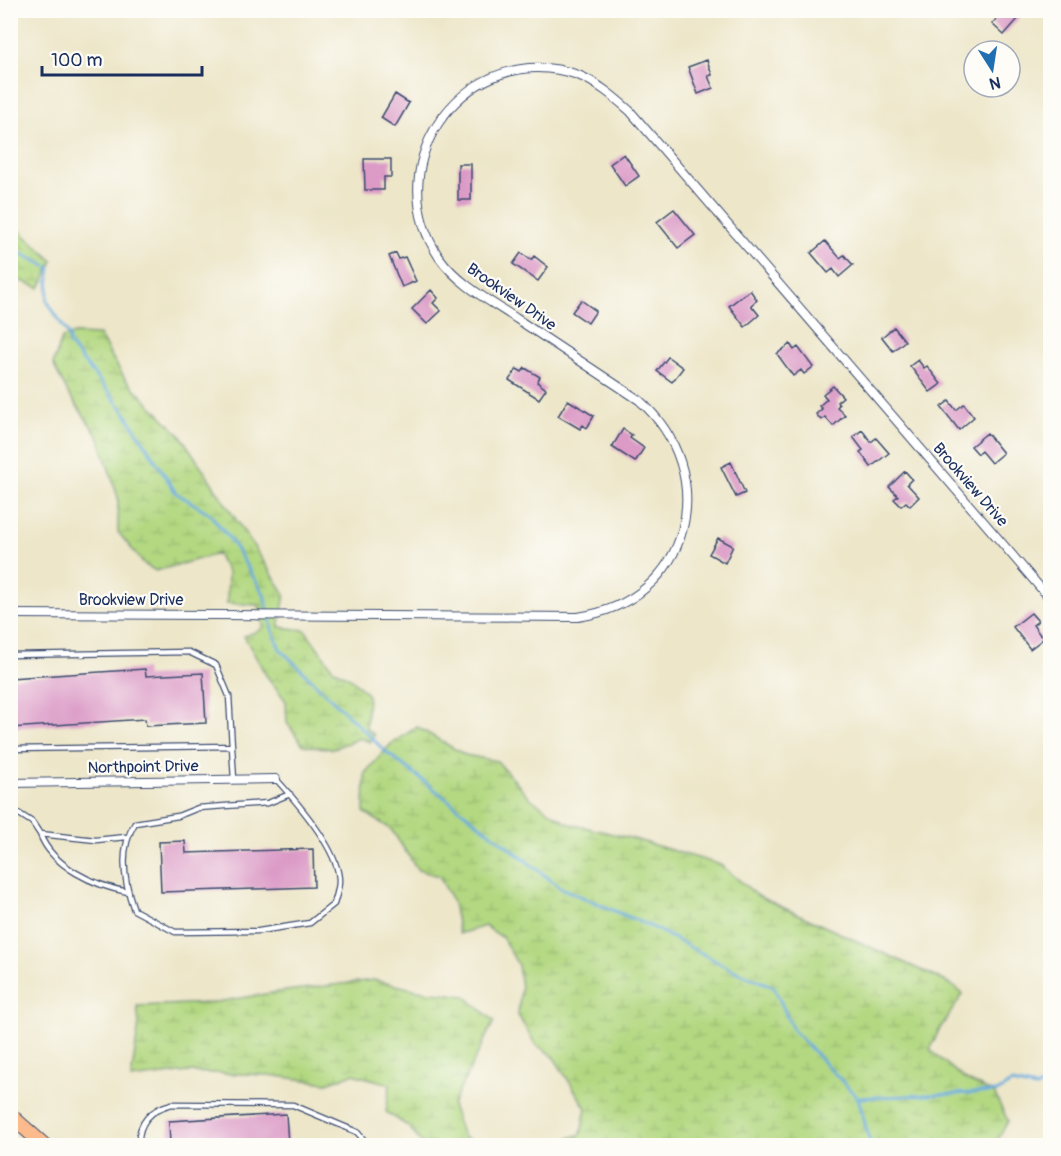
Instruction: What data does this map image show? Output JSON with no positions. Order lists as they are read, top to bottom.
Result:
{
  "streets": {
    "street": ["Brookview Drive", "Northpoint Drive"]
  },
  "scale_bar": "100 m",
  "north": "bottom"
}
